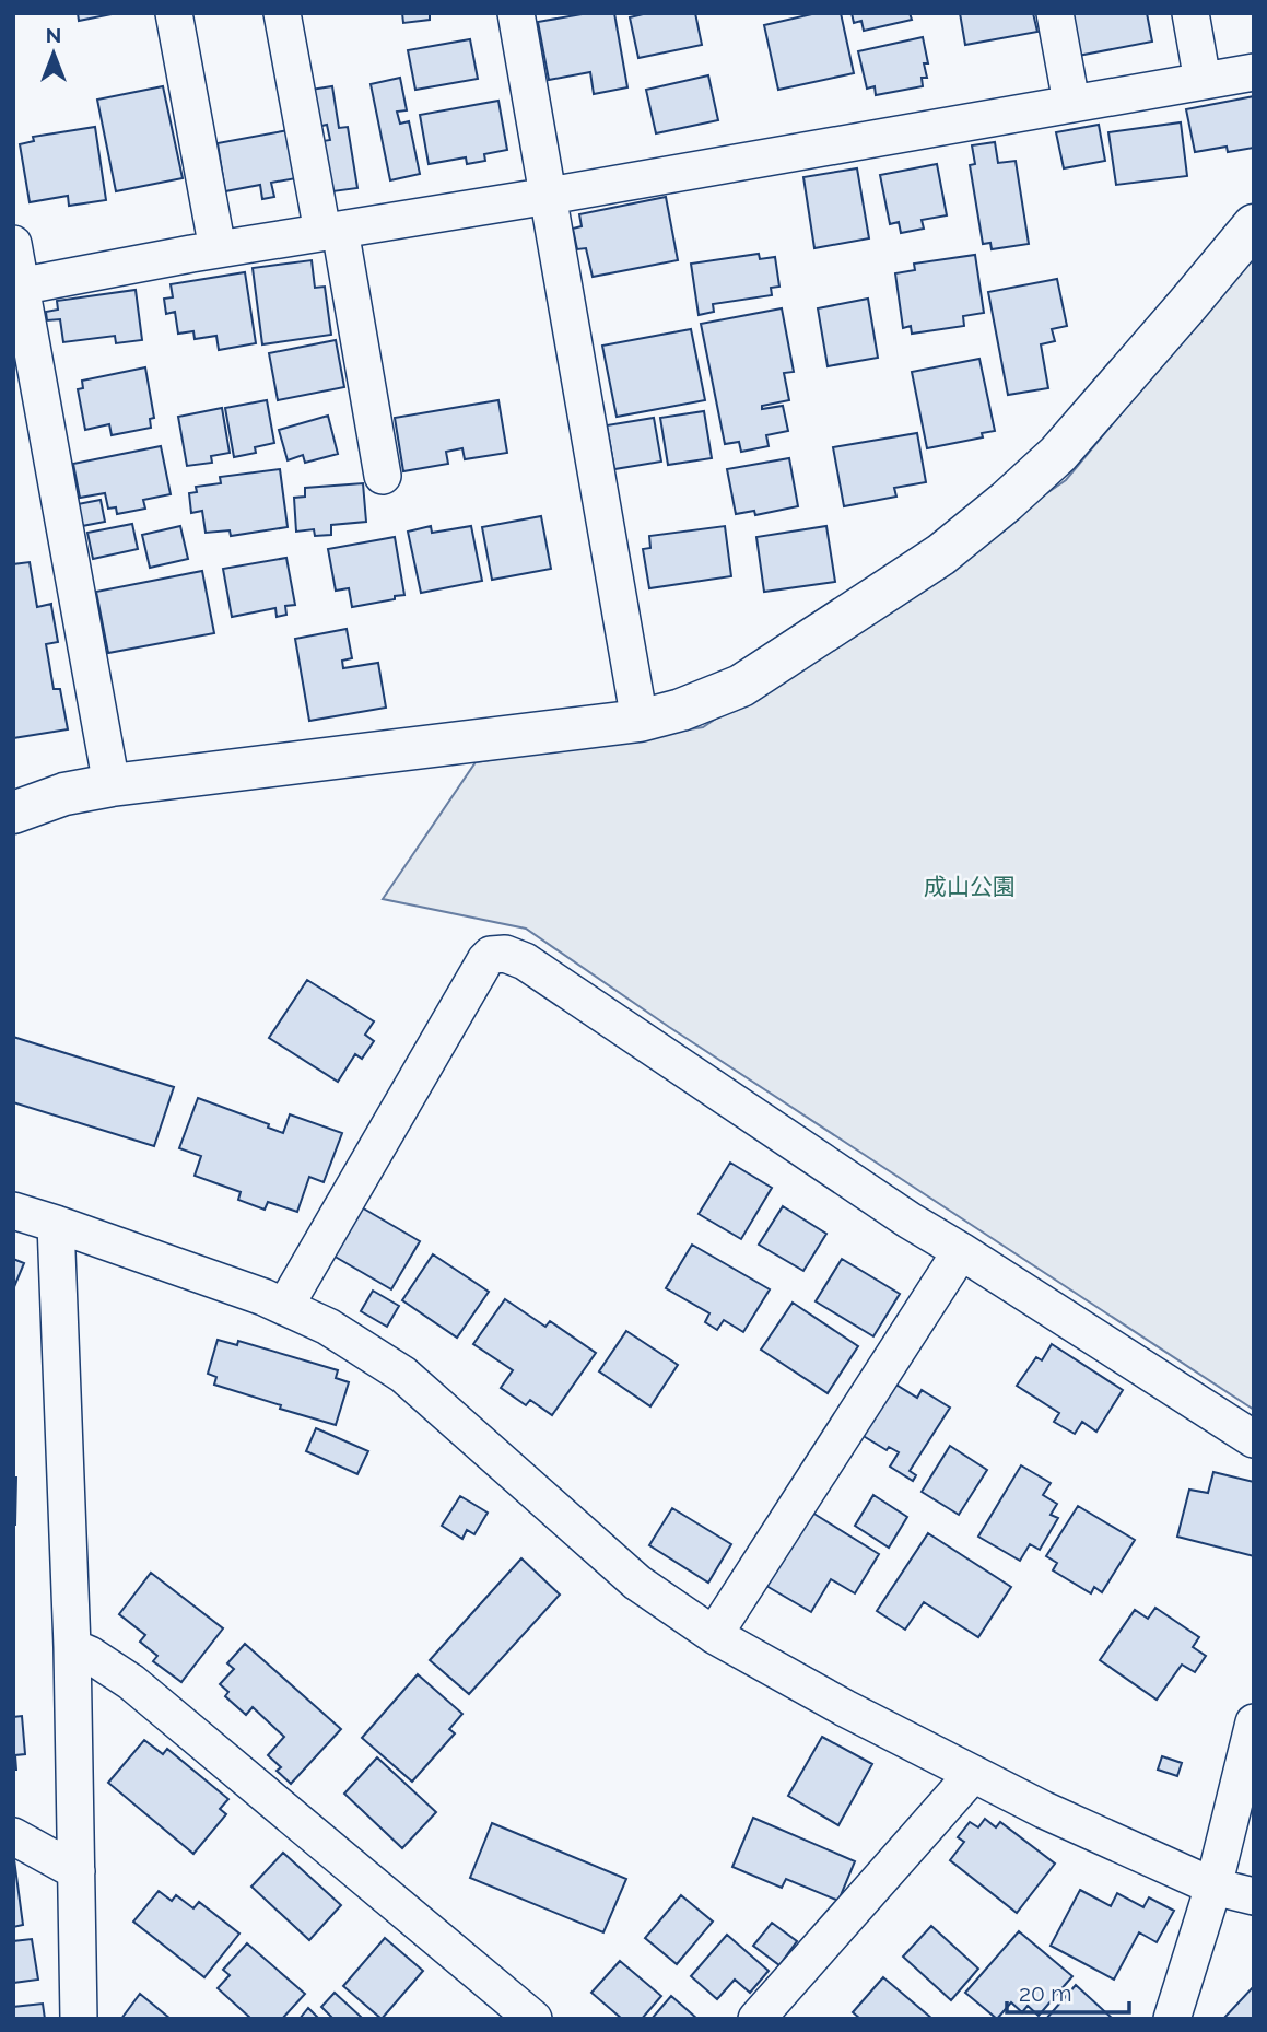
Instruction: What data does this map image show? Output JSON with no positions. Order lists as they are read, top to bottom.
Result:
{
  "parks": ["成山公園"],
  "scale_bar": "20 m",
  "north": "top"
}
